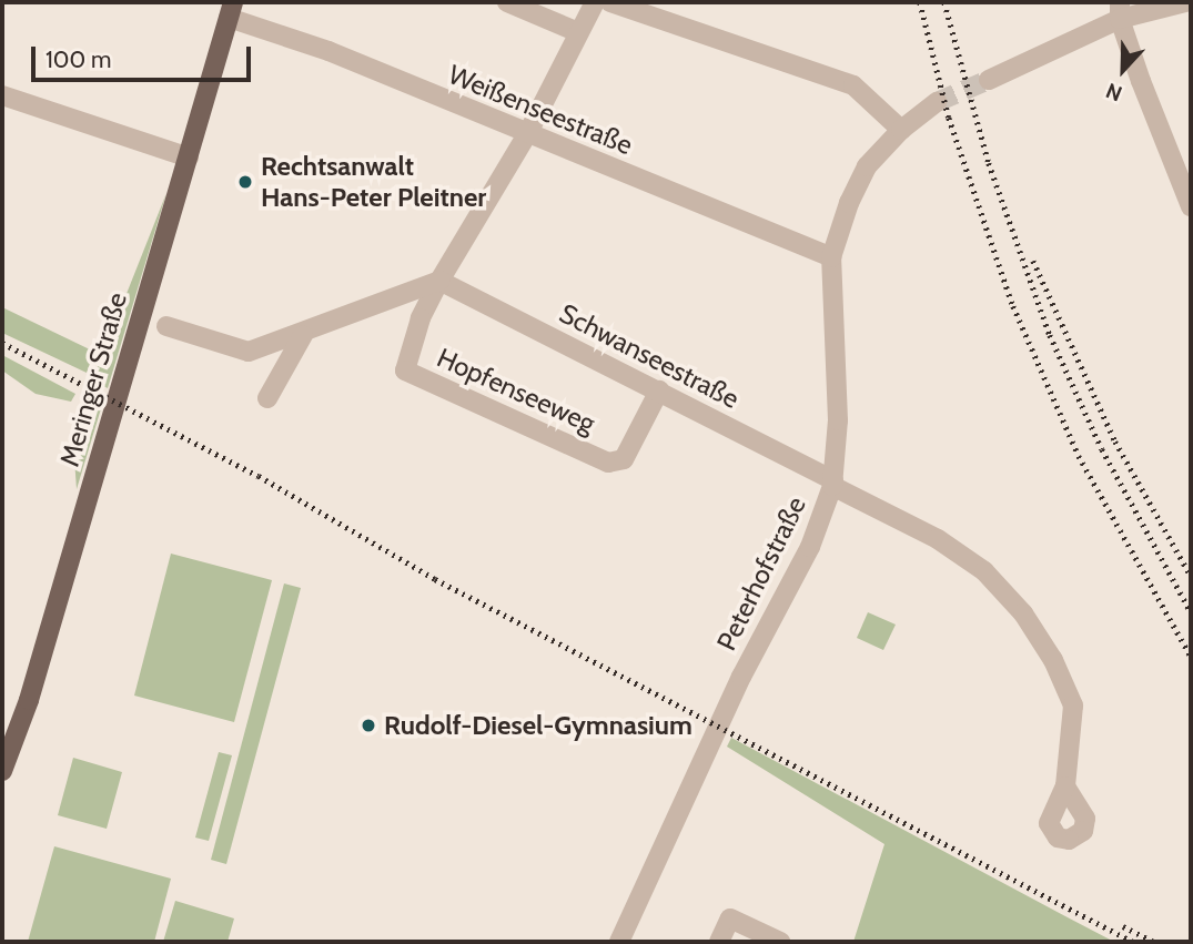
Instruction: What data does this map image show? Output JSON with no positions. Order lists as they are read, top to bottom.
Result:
{
  "streets": {
    "main road": ["Meringer Straße"],
    "street": [
      "Weißenseestraße",
      "Schwanseestraße",
      "Hopfenseeweg",
      "Peterhofstraße"
    ]
  },
  "crossings": [
    ["Weißenseestraße", "Meringer Straße"],
    ["Weißenseestraße", "Peterhofstraße"],
    ["Schwanseestraße", "Hopfenseeweg"],
    ["Schwanseestraße", "Peterhofstraße"]
  ],
  "places": ["Rechtsanwalt Hans-Peter Pleitner", "Rudolf-Diesel-Gymnasium"],
  "scale_bar": "100 m",
  "north": "bottom"
}
